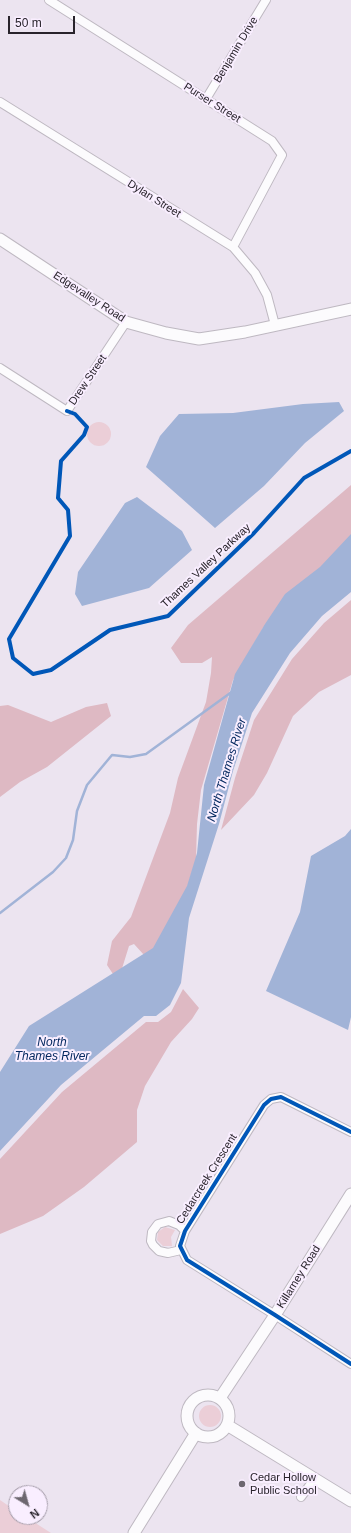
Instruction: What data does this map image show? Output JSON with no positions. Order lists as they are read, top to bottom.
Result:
{
  "streets": {
    "street": [
      "Benjamin Drive",
      "Purser Street",
      "Dylan Street",
      "Edgevalley Road",
      "Drew Street",
      "Cedarcreek Crescent",
      "Killarney Road"
    ],
    "cycle path": ["Thames Valley Parkway"]
  },
  "crossings": [
    ["Benjamin Drive", "Purser Street"],
    ["Purser Street", "Dylan Street"],
    ["Dylan Street", "Edgevalley Road"],
    ["Edgevalley Road", "Drew Street"]
  ],
  "water": ["North Thames River"],
  "places": ["Cedar Hollow Public School"],
  "scale_bar": "50 m",
  "north": "bottom right"
}
